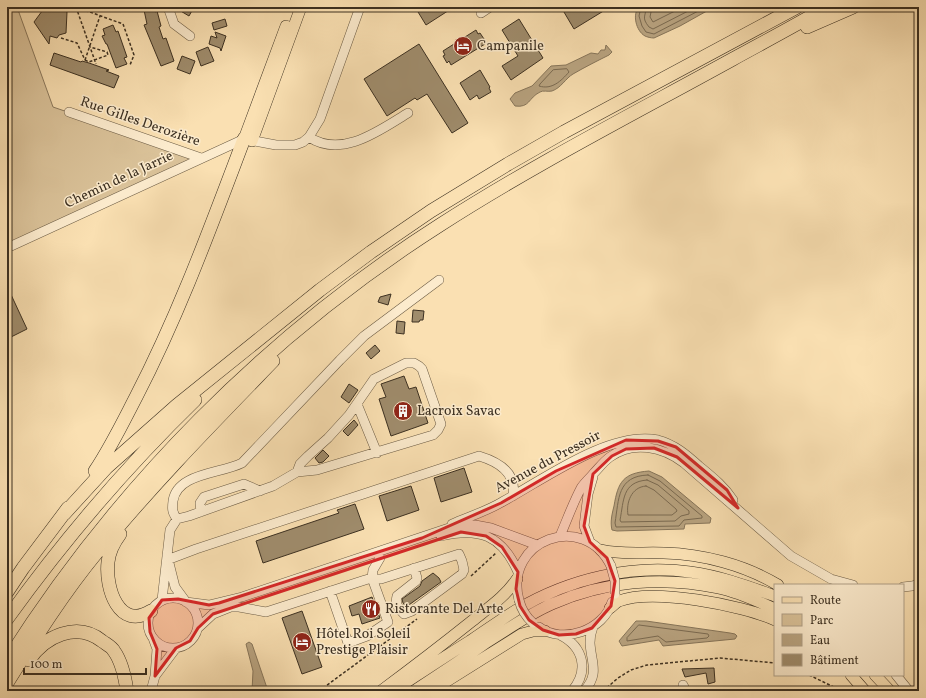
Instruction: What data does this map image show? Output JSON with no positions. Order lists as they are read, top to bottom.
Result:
{
  "streets": {
    "street": ["Rue Gilles Derozière", "Chemin de la Jarrie", "Avenue du Pressoir"]
  },
  "crossings": [
    ["Rue Gilles Derozière", "Chemin de la Jarrie"]
  ],
  "places": {
    "hotel": ["Campanile", "Hôtel Roi Soleil Prestige Plaisir"],
    "building": ["Lacroix Savac"],
    "restaurant": ["Ristorante Del Arte"]
  },
  "legend": [
    "Route",
    "Parc",
    "Eau",
    "Bâtiment"
  ],
  "scale_bar": "100 m"
}
